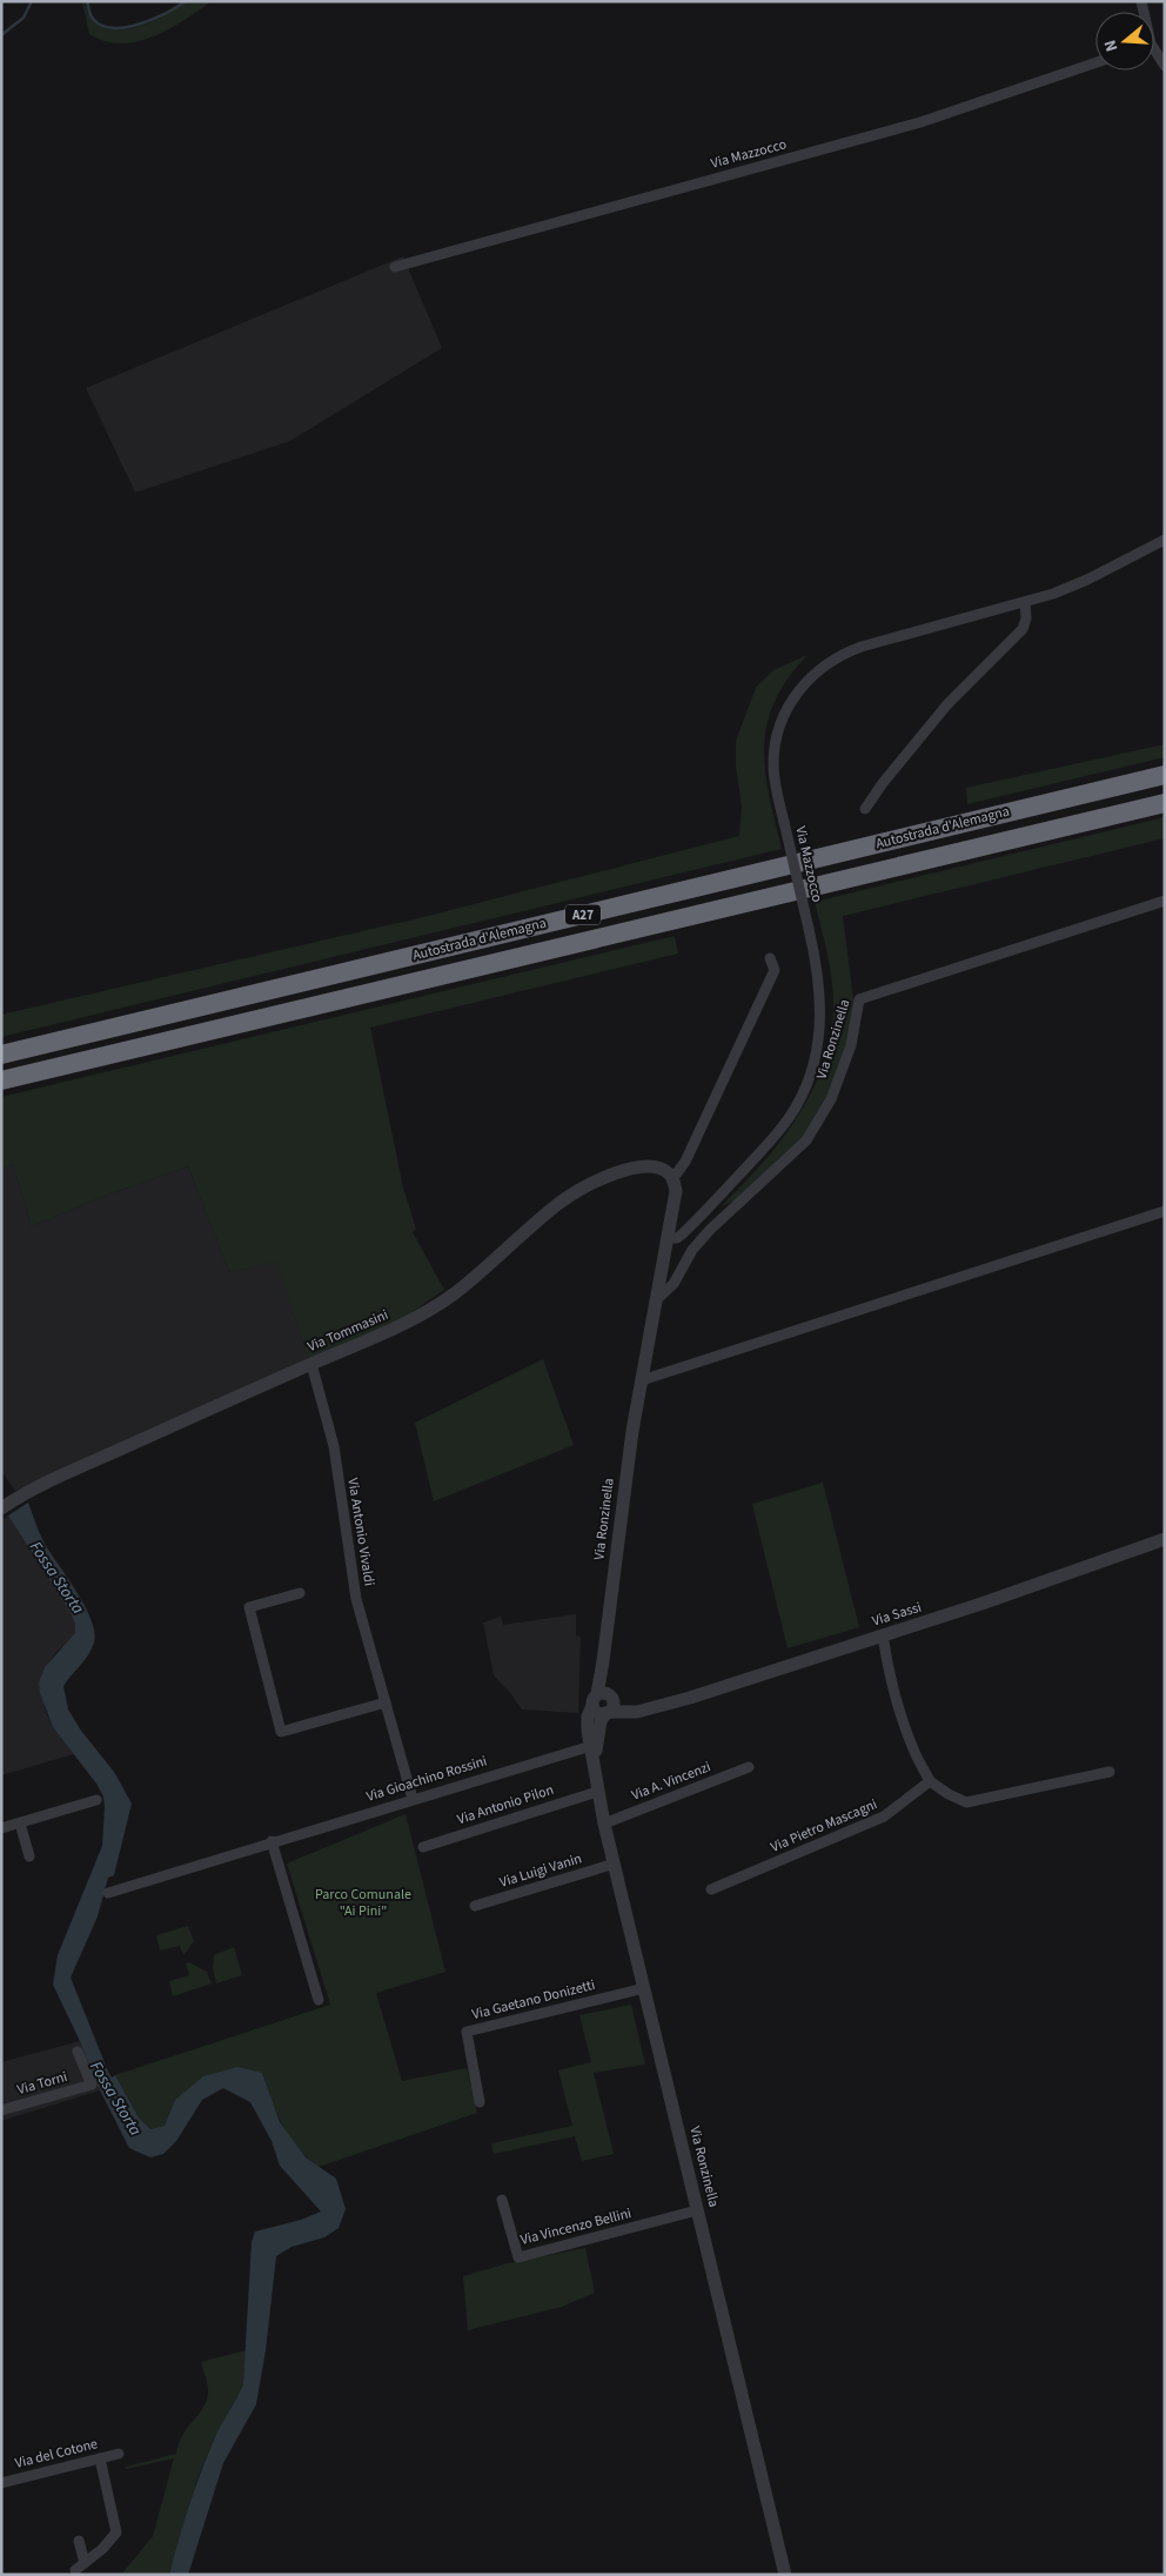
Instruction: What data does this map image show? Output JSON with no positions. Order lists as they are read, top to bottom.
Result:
{
  "streets": {
    "highway": ["Autostrada d'Alemagna", "A27"],
    "street": [
      "Via Mazzocco",
      "Via Ronzinella",
      "Via Tommasini",
      "Via Antonio Vivaldi",
      "Via Sassi",
      "Via Gioachino Rossini",
      "Via A. Vincenzi",
      "Via Antonio Pilon",
      "Via Pietro Mascagni",
      "Via Luigi Vanin",
      "Via Gaetano Donizetti",
      "Via Torni",
      "Via Vincenzo Bellini",
      "Via del Cotone"
    ]
  },
  "crossings": [
    ["Via Mazzocco", "Via Ronzinella"],
    ["Via Ronzinella", "Via Tommasini"],
    ["Via Ronzinella", "Via Sassi"],
    ["Via Ronzinella", "Via Gioachino Rossini"],
    ["Via Ronzinella", "Via A. Vincenzi"],
    ["Via Ronzinella", "Via Antonio Pilon"],
    ["Via Ronzinella", "Via Luigi Vanin"],
    ["Via Ronzinella", "Via Gaetano Donizetti"],
    ["Via Ronzinella", "Via Vincenzo Bellini"],
    ["Via Tommasini", "Via Antonio Vivaldi"],
    ["Via Antonio Vivaldi", "Via Gioachino Rossini"]
  ],
  "water": ["Fossa Storta"],
  "parks": ["Parco Comunale \"Ai Pini\""],
  "north": "left"
}
